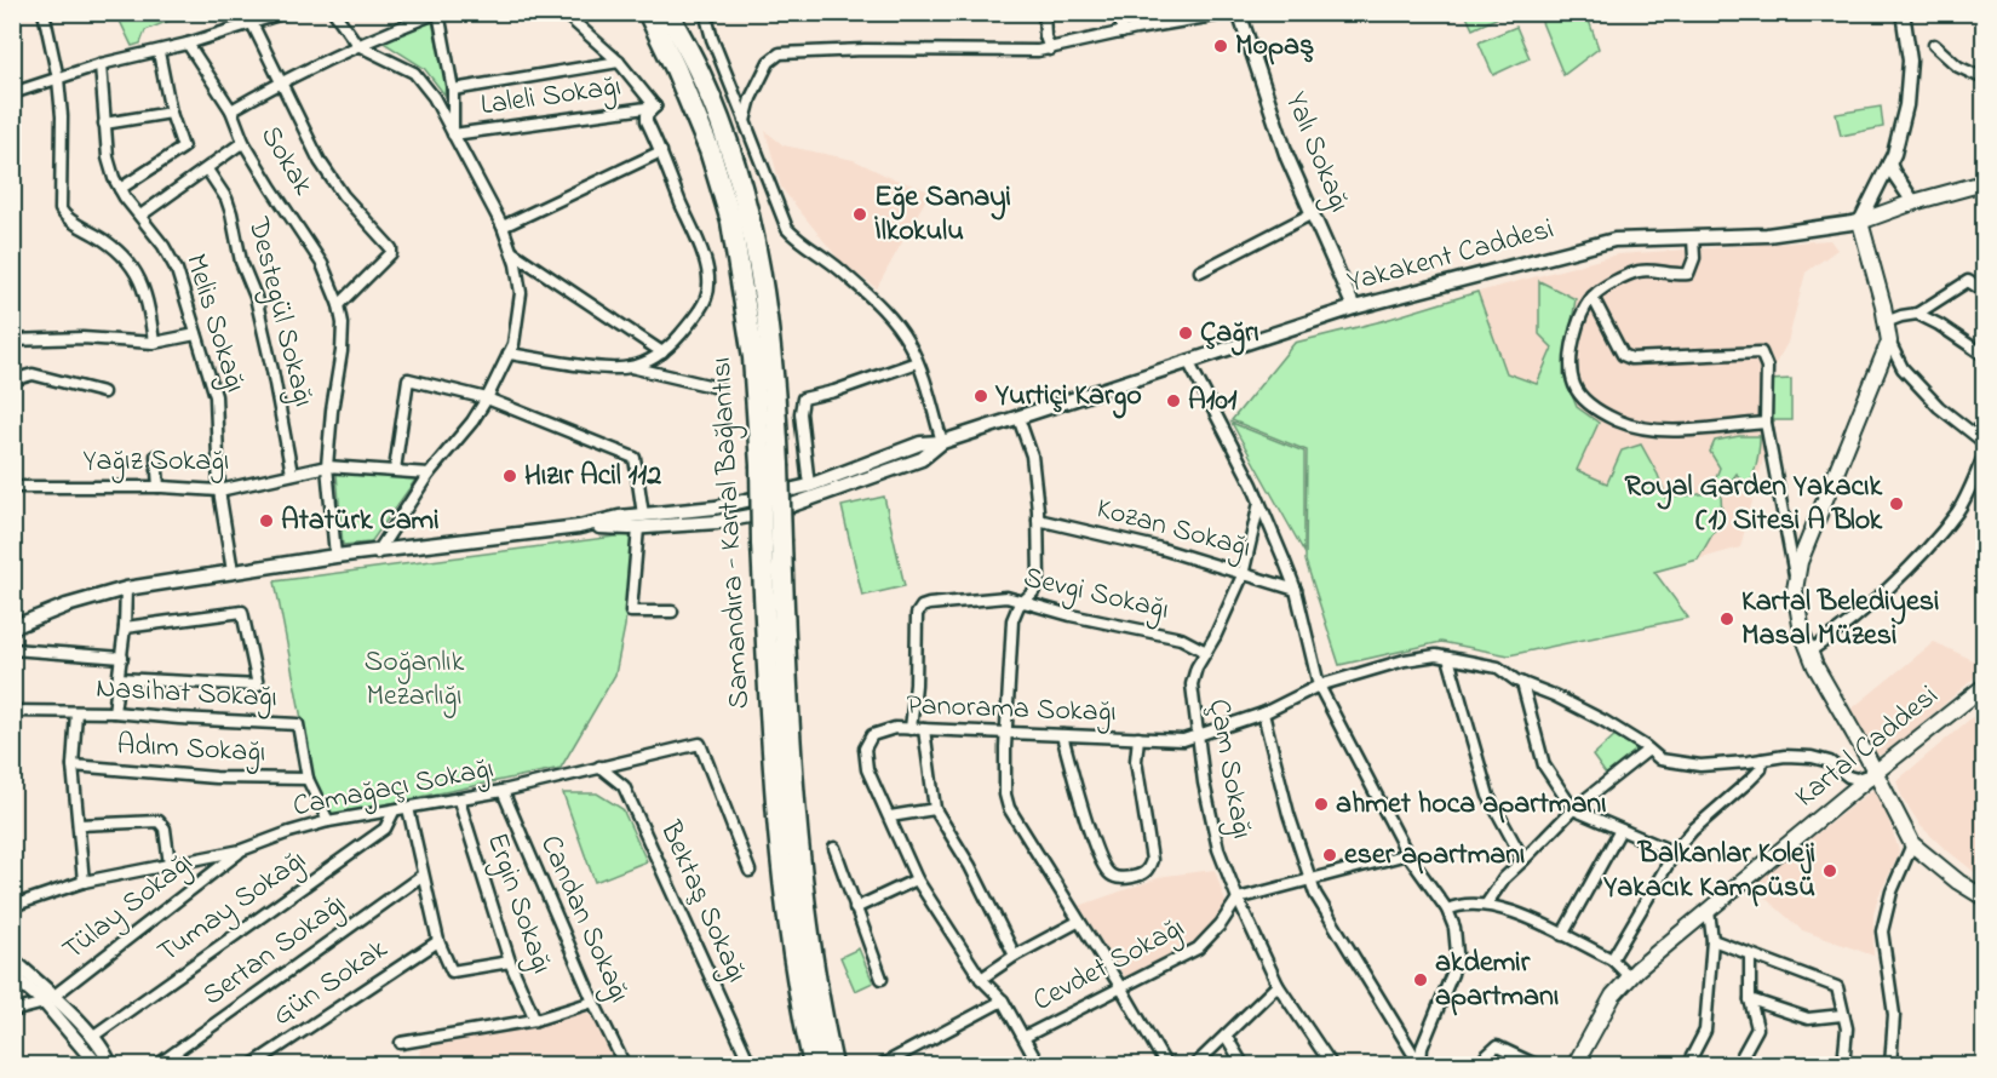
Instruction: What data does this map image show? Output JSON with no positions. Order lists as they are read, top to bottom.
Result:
{
  "streets": {
    "highway": ["Samandıra - Kartal Bağlantısı"],
    "main road": ["Yakakent Caddesi", "Kartal Caddesi"],
    "street": [
      "Laleli Sokağı",
      "Yalı Sokağı",
      "Sokak",
      "Destegül Sokağı",
      "Melis Sokağı",
      "Yağız Sokağı",
      "Kozan Sokağı",
      "Sevgi Sokağı",
      "Nasihat Sokağı",
      "Panorama Sokağı",
      "Adım Sokağı",
      "Çam Sokağı",
      "Camağaçı Sokağı",
      "Bektaş Sokağı",
      "Ergin Sokağı",
      "Tülay Sokağı",
      "Tumay Sokağı",
      "Candan Sokağı",
      "Sertan Sokağı",
      "Cevdet Sokağı",
      "Gün Sokak"
    ]
  },
  "crossings": [
    ["Yalı Sokağı", "Yakakent Caddesi"],
    ["Sokak", "Yağız Sokağı"],
    ["Destegül Sokağı", "Yağız Sokağı"],
    ["Melis Sokağı", "Yağız Sokağı"],
    ["Kozan Sokağı", "Çam Sokağı"],
    ["Sevgi Sokağı", "Panorama Sokağı"],
    ["Sevgi Sokağı", "Çam Sokağı"],
    ["Nasihat Sokağı", "Adım Sokağı"],
    ["Nasihat Sokağı", "Camağaçı Sokağı"],
    ["Panorama Sokağı", "Kartal Caddesi"],
    ["Panorama Sokağı", "Çam Sokağı"],
    ["Panorama Sokağı", "Cevdet Sokağı"],
    ["Çam Sokağı", "Cevdet Sokağı"],
    ["Camağaçı Sokağı", "Bektaş Sokağı"],
    ["Camağaçı Sokağı", "Ergin Sokağı"],
    ["Camağaçı Sokağı", "Tülay Sokağı"],
    ["Camağaçı Sokağı", "Tumay Sokağı"],
    ["Camağaçı Sokağı", "Candan Sokağı"]
  ],
  "parks": ["Soğanlık Mezarlığı"],
  "places": [
    "Mopaş",
    "Eğe Sanayi İlkokulu",
    "Çağrı",
    "Yurtiçi Kargo",
    "A101",
    "Hızır Acil 112",
    "Royal Garden Yakacık (1) Sitesi A Blok",
    "Atatürk Cami",
    "Kartal Belediyesi Masal Müzesi",
    "ahmet hoca apartmanı",
    "eser apartmanı",
    "Balkanlar Koleji Yakacık Kampüsü",
    "akdemir apartmanı"
  ]
}
